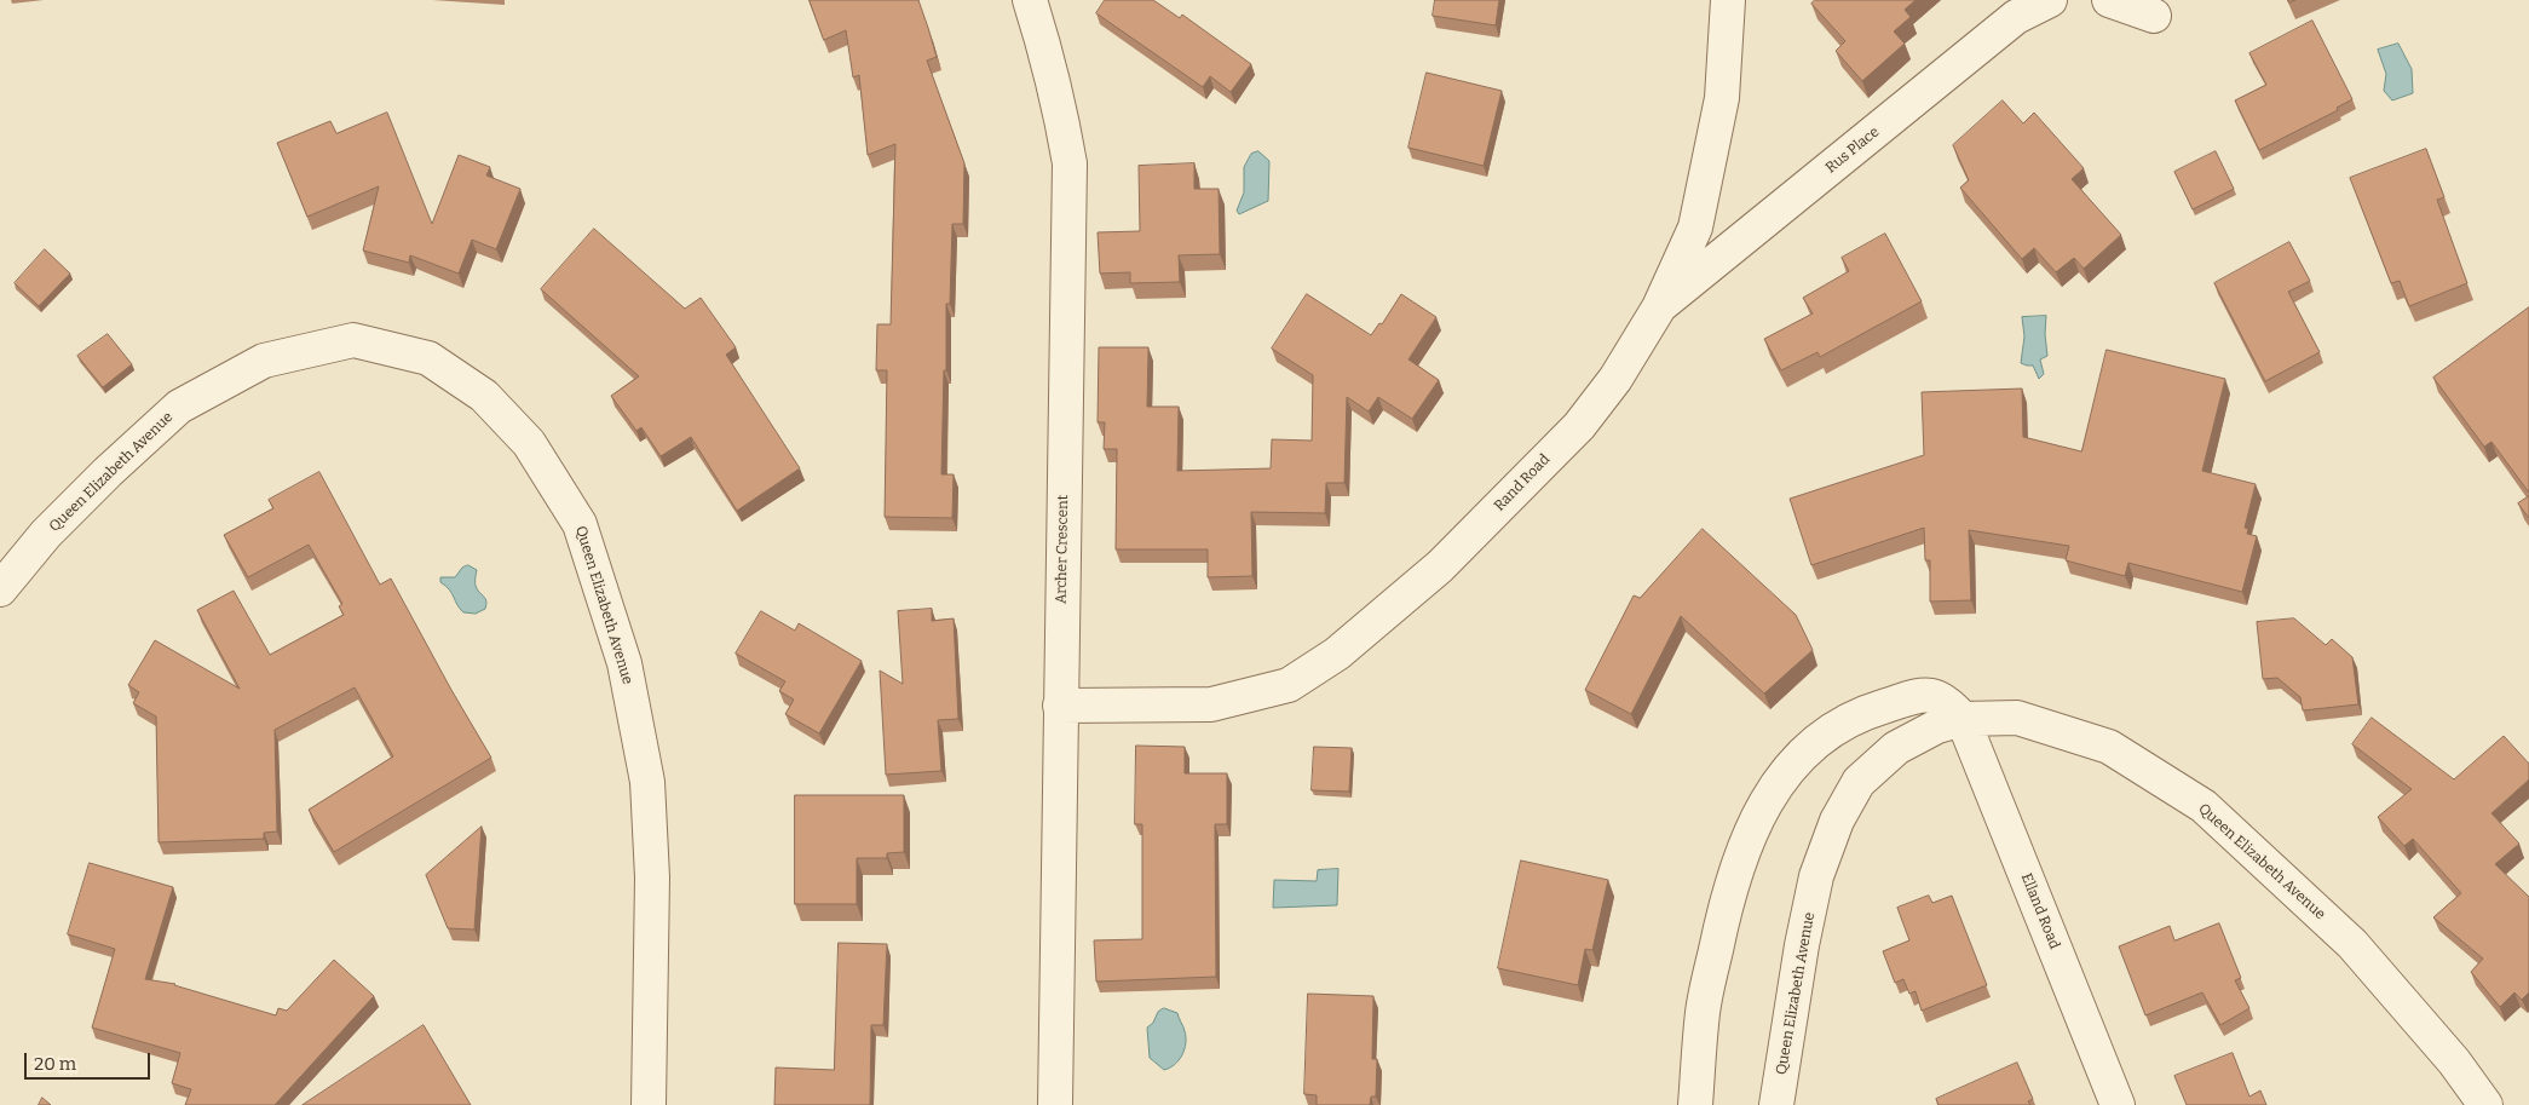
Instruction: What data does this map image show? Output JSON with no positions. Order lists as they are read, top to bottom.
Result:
{
  "streets": {
    "street": [
      "Rus Place",
      "Queen Elizabeth Avenue",
      "Rand Road",
      "Archer Crescent",
      "Elland Road"
    ]
  },
  "crossings": [
    ["Rus Place", "Rand Road"],
    ["Queen Elizabeth Avenue", "Elland Road"],
    ["Rand Road", "Archer Crescent"]
  ],
  "scale_bar": "20 m"
}
